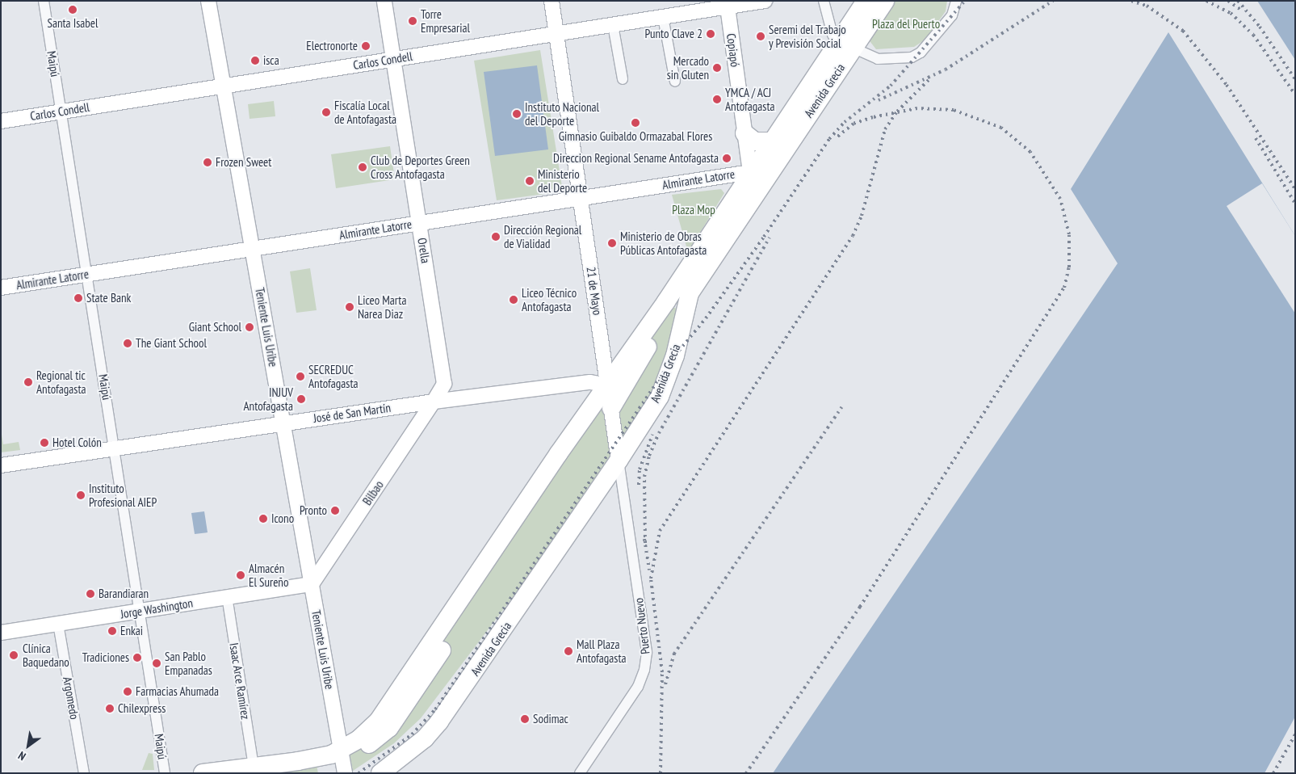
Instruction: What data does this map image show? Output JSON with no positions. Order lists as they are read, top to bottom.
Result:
{
  "streets": {
    "highway": ["Avenida Grecia"],
    "street": [
      "Copiapó",
      "Carlos Condell",
      "Maipú",
      "Almirante Latorre",
      "Orella",
      "21 de Mayo",
      "Teniente Luis Uribe",
      "José de San Martín",
      "Bilbao",
      "Jorge Washington",
      "Puerto Nuevo",
      "Isaac Arce Ramírez",
      "Argomedo"
    ]
  },
  "crossings": [
    ["Copiapó", "Carlos Condell"],
    ["Copiapó", "Avenida Grecia"],
    ["Copiapó", "Almirante Latorre"],
    ["Carlos Condell", "Maipú"],
    ["Carlos Condell", "Orella"],
    ["Carlos Condell", "21 de Mayo"],
    ["Carlos Condell", "Teniente Luis Uribe"],
    ["Maipú", "Almirante Latorre"],
    ["Maipú", "José de San Martín"],
    ["Maipú", "Jorge Washington"],
    ["Avenida Grecia", "Almirante Latorre"],
    ["Avenida Grecia", "21 de Mayo"],
    ["Avenida Grecia", "Teniente Luis Uribe"],
    ["Avenida Grecia", "José de San Martín"],
    ["Avenida Grecia", "Puerto Nuevo"],
    ["Avenida Grecia", "Isaac Arce Ramírez"],
    ["Almirante Latorre", "Orella"],
    ["Almirante Latorre", "21 de Mayo"],
    ["Almirante Latorre", "Teniente Luis Uribe"],
    ["Orella", "José de San Martín"],
    ["Orella", "Bilbao"],
    ["21 de Mayo", "José de San Martín"],
    ["21 de Mayo", "Puerto Nuevo"],
    ["Teniente Luis Uribe", "José de San Martín"],
    ["Teniente Luis Uribe", "Bilbao"],
    ["Teniente Luis Uribe", "Jorge Washington"],
    ["José de San Martín", "Bilbao"],
    ["Bilbao", "Jorge Washington"],
    ["Jorge Washington", "Isaac Arce Ramírez"],
    ["Jorge Washington", "Argomedo"]
  ],
  "parks": ["Plaza del Puerto", "Plaza Mop"],
  "places": [
    "Santa Isabel",
    "Torre Empresarial",
    "Punto Clave 2",
    "Seremi del Trabajo y Previsión Social",
    "Electronorte",
    "isca",
    "Mercado sin Gluten",
    "YMCA / ACJ Antofagasta",
    "Fiscalía Local de Antofagasta",
    "Instituto Nacional del Deporte",
    "Gimnasio Guibaldo Ormazabal Flores",
    "Direccion Regional Sename Antofagasta",
    "Frozen Sweet",
    "Club de Deportes Green Cross Antofagasta",
    "Ministerio del Deporte",
    "Dirección Regional de Vialidad",
    "Ministerio de Obras Públicas Antofagasta",
    "State Bank",
    "Liceo Técnico Antofagasta",
    "Liceo Marta Narea Diaz",
    "Giant School",
    "The Giant School",
    "SECREDUC Antofagasta",
    "Regional tic Antofagasta",
    "INJUV Antofagasta",
    "Hotel Colón",
    "Instituto Profesional AIEP",
    "Pronto",
    "Icono",
    "Almacén El Sureño",
    "Barandiaran",
    "Enkai",
    "Mall Plaza Antofagasta",
    "Clínica Baquedano",
    "Tradiciones",
    "San Pablo Empanadas",
    "Farmacias Ahumada",
    "Chilexpress",
    "Sodimac"
  ],
  "north": "bottom left"
}
